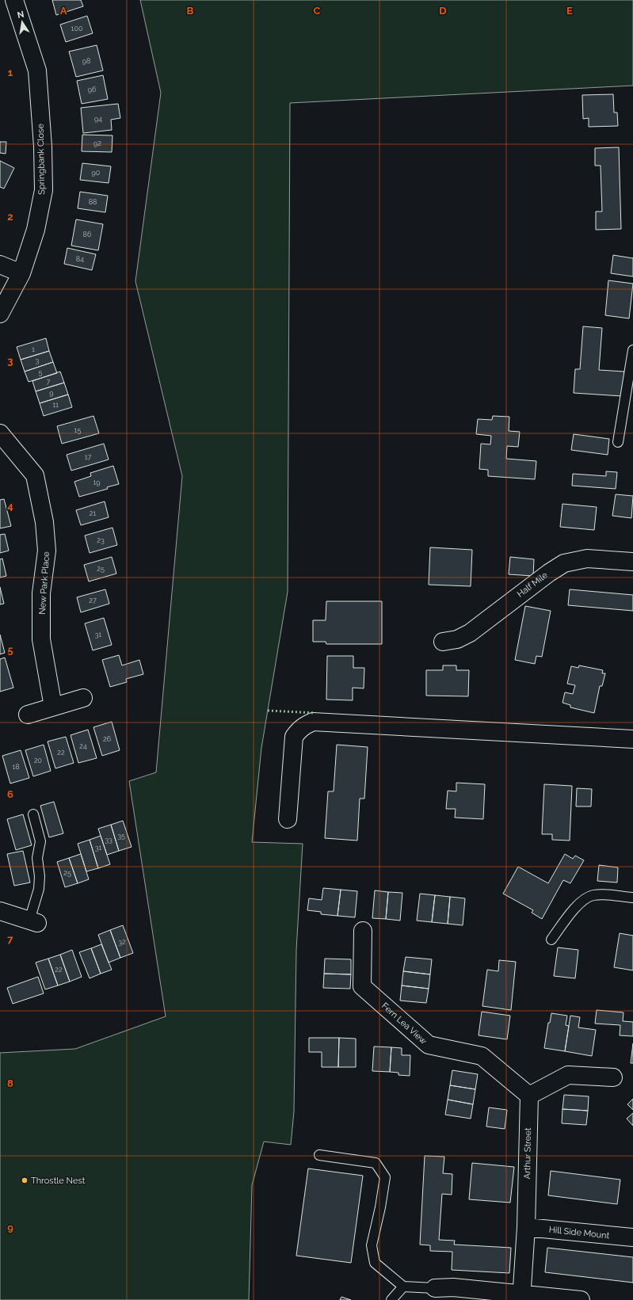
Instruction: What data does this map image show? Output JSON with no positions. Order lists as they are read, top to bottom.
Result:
{
  "streets": {
    "street": [
      "Springbank Close",
      "New Park Place",
      "Half Mile",
      "Fern Lea View",
      "Arthur Street",
      "Hill Side Mount"
    ]
  },
  "crossings": [
    ["Fern Lea View", "Arthur Street"],
    ["Arthur Street", "Hill Side Mount"]
  ],
  "places": ["Throstle Nest"],
  "house_numbers": [
    "100",
    "98",
    "96",
    "94",
    "92",
    "90",
    "88",
    "86",
    "84",
    "1",
    "3",
    "5",
    "7",
    "9",
    "11",
    "15",
    "17",
    "19",
    "21",
    "23",
    "25",
    "27",
    "31",
    "26",
    "24",
    "22",
    "20",
    "18",
    "35",
    "33",
    "31",
    "25",
    "32",
    "22"
  ],
  "north": "top",
  "grid": {
    "columns": [
      "A",
      "B",
      "C",
      "D",
      "E"
    ],
    "rows": [
      "1",
      "2",
      "3",
      "4",
      "5",
      "6",
      "7",
      "8",
      "9"
    ]
  }
}
